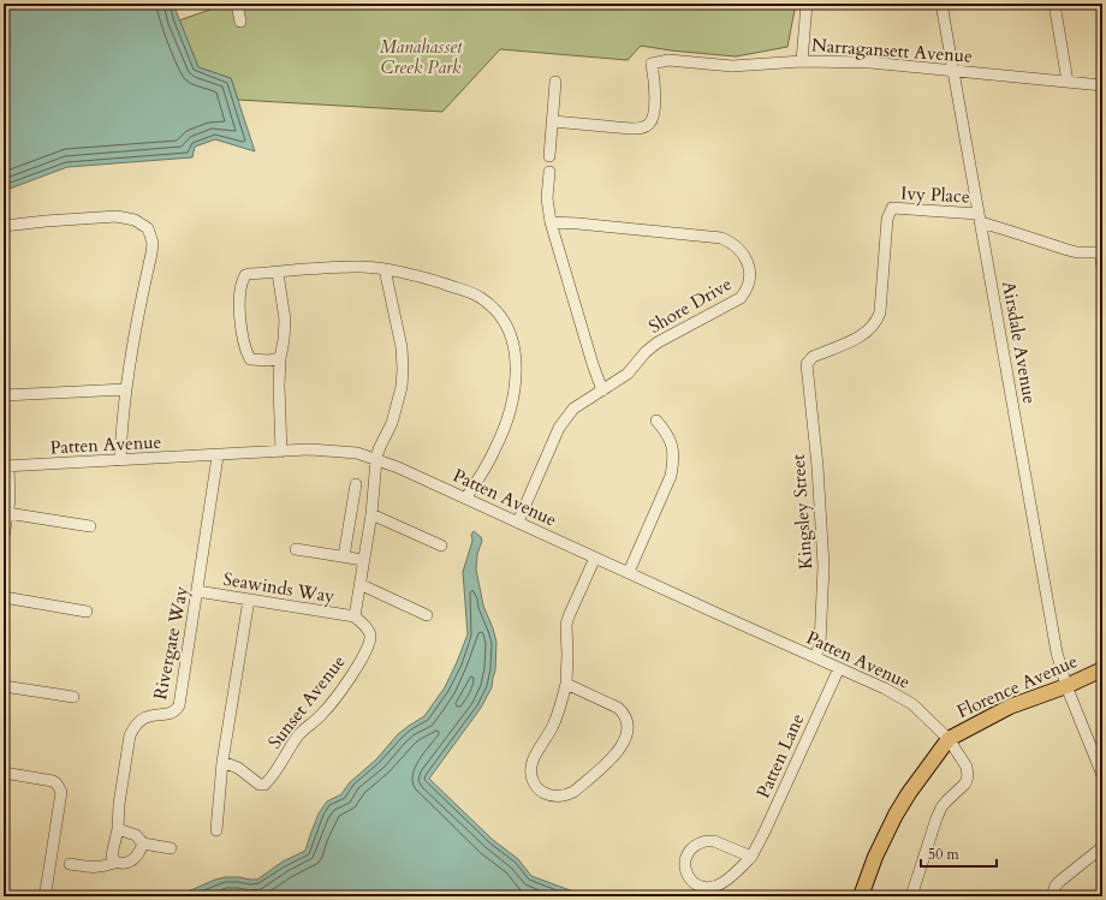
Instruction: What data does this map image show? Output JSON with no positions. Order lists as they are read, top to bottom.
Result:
{
  "streets": {
    "main road": ["Florence Avenue"],
    "street": [
      "Narragansett Avenue",
      "Ivy Place",
      "Shore Drive",
      "Airsdale Avenue",
      "Patten Avenue",
      "Kingsley Street",
      "Seawinds Way",
      "Rivergate Way",
      "Sunset Avenue",
      "Patten Lane"
    ]
  },
  "crossings": [
    ["Narragansett Avenue", "Airsdale Avenue"],
    ["Ivy Place", "Airsdale Avenue"],
    ["Ivy Place", "Kingsley Street"],
    ["Shore Drive", "Patten Avenue"],
    ["Airsdale Avenue", "Florence Avenue"],
    ["Patten Avenue", "Kingsley Street"],
    ["Patten Avenue", "Rivergate Way"],
    ["Patten Avenue", "Florence Avenue"],
    ["Patten Avenue", "Patten Lane"],
    ["Seawinds Way", "Rivergate Way"],
    ["Seawinds Way", "Sunset Avenue"]
  ],
  "parks": ["Manahasset Creek Park"],
  "scale_bar": "50 m"
}
